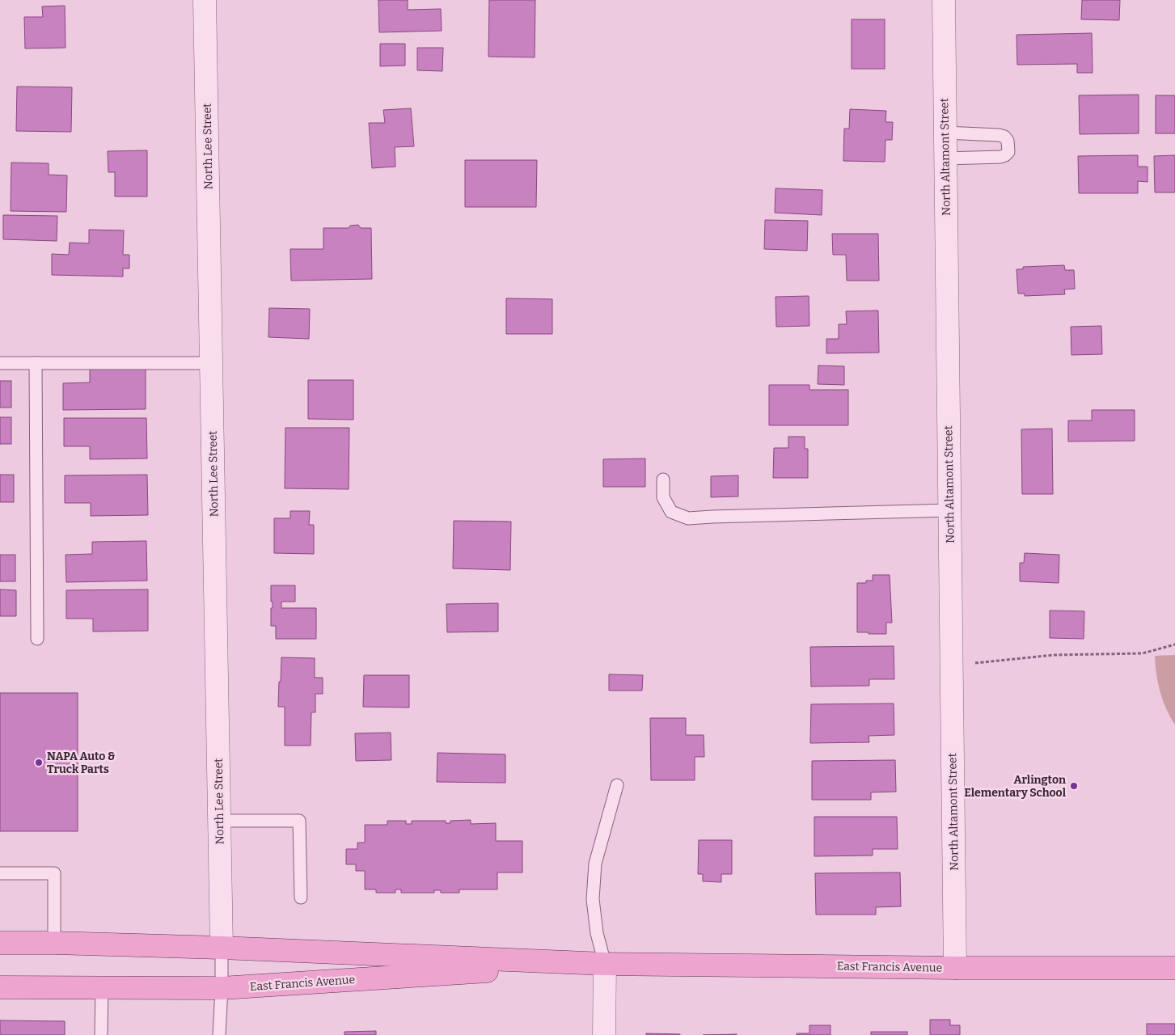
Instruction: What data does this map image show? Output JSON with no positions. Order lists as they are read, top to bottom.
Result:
{
  "streets": {
    "main road": ["East Francis Avenue"],
    "street": ["North Lee Street", "North Altamont Street"]
  },
  "crossings": [
    ["North Lee Street", "East Francis Avenue"],
    ["North Altamont Street", "East Francis Avenue"]
  ],
  "places": ["NAPA Auto & Truck Parts", "Arlington Elementary School"]
}
